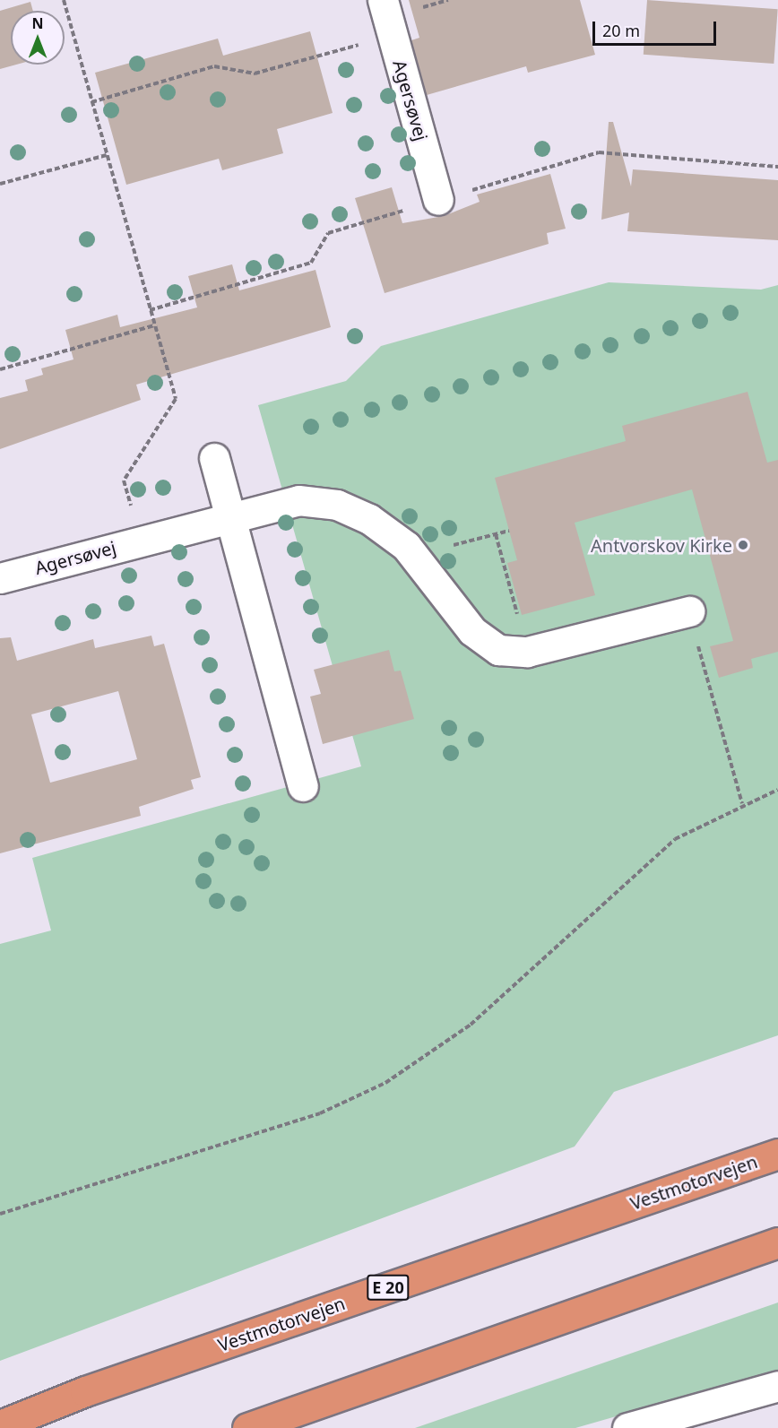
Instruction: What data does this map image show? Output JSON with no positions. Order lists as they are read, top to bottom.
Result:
{
  "streets": {
    "highway": ["Vestmotorvejen", "E 20"],
    "street": ["Agersøvej"]
  },
  "places": ["Antvorskov Kirke"],
  "scale_bar": "20 m",
  "north": "top"
}
